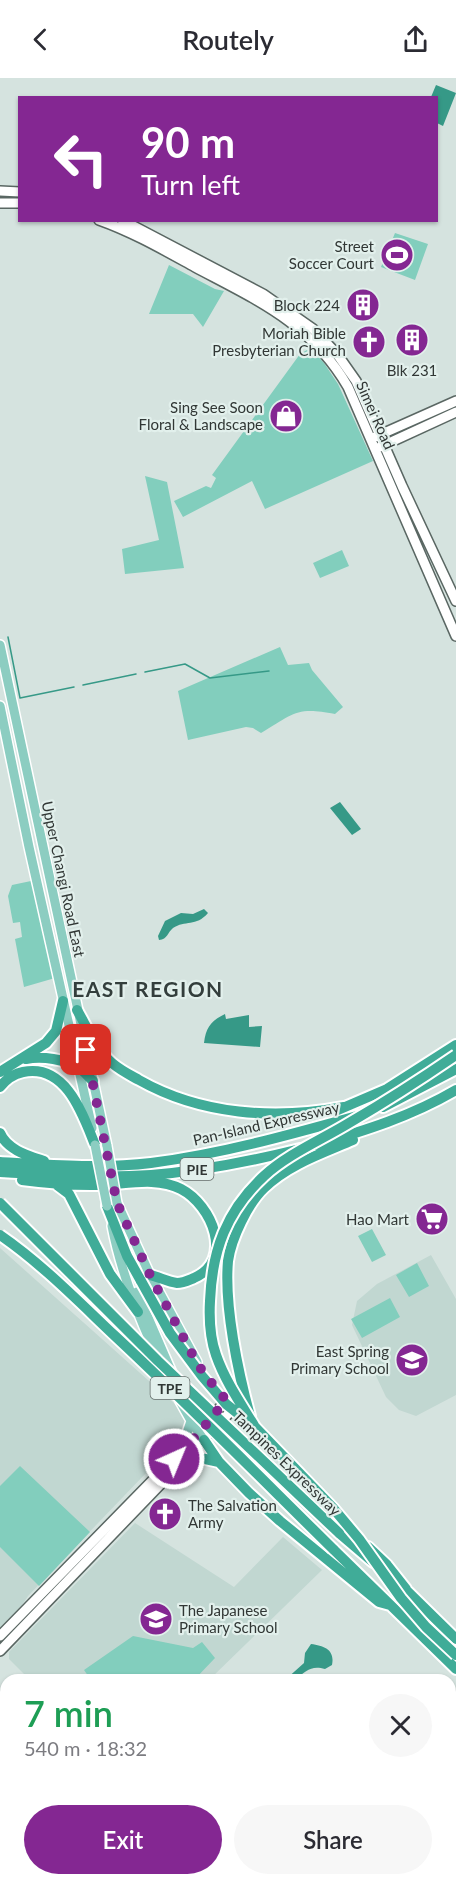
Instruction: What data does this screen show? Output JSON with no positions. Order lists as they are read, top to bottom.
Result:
{
  "streets": {
    "highway": [
      "Pan-Island Expressway",
      "PIE",
      "TPE",
      "Tampines Expressway"
    ],
    "main road": ["Simei Road", "Upper Changi Road East"]
  },
  "districts": ["EAST REGION"],
  "places": {
    "sports": ["Street Soccer Court"],
    "building": ["Block 224", "Blk 231"],
    "church": ["Moriah Bible Presbyterian Church", "The Salvation Army"],
    "shop": ["Sing See Soon Floral & Landscape"],
    "supermarket": ["Hao Mart"],
    "school or university": ["East Spring Primary School", "The Japanese Primary School"]
  },
  "page": {
    "header": "Routely",
    "turn": ["90 m", "Turn left"],
    "heading": ["7 min", "540 m · 18:32"],
    "buttons": ["Exit", "Share"]
  }
}
